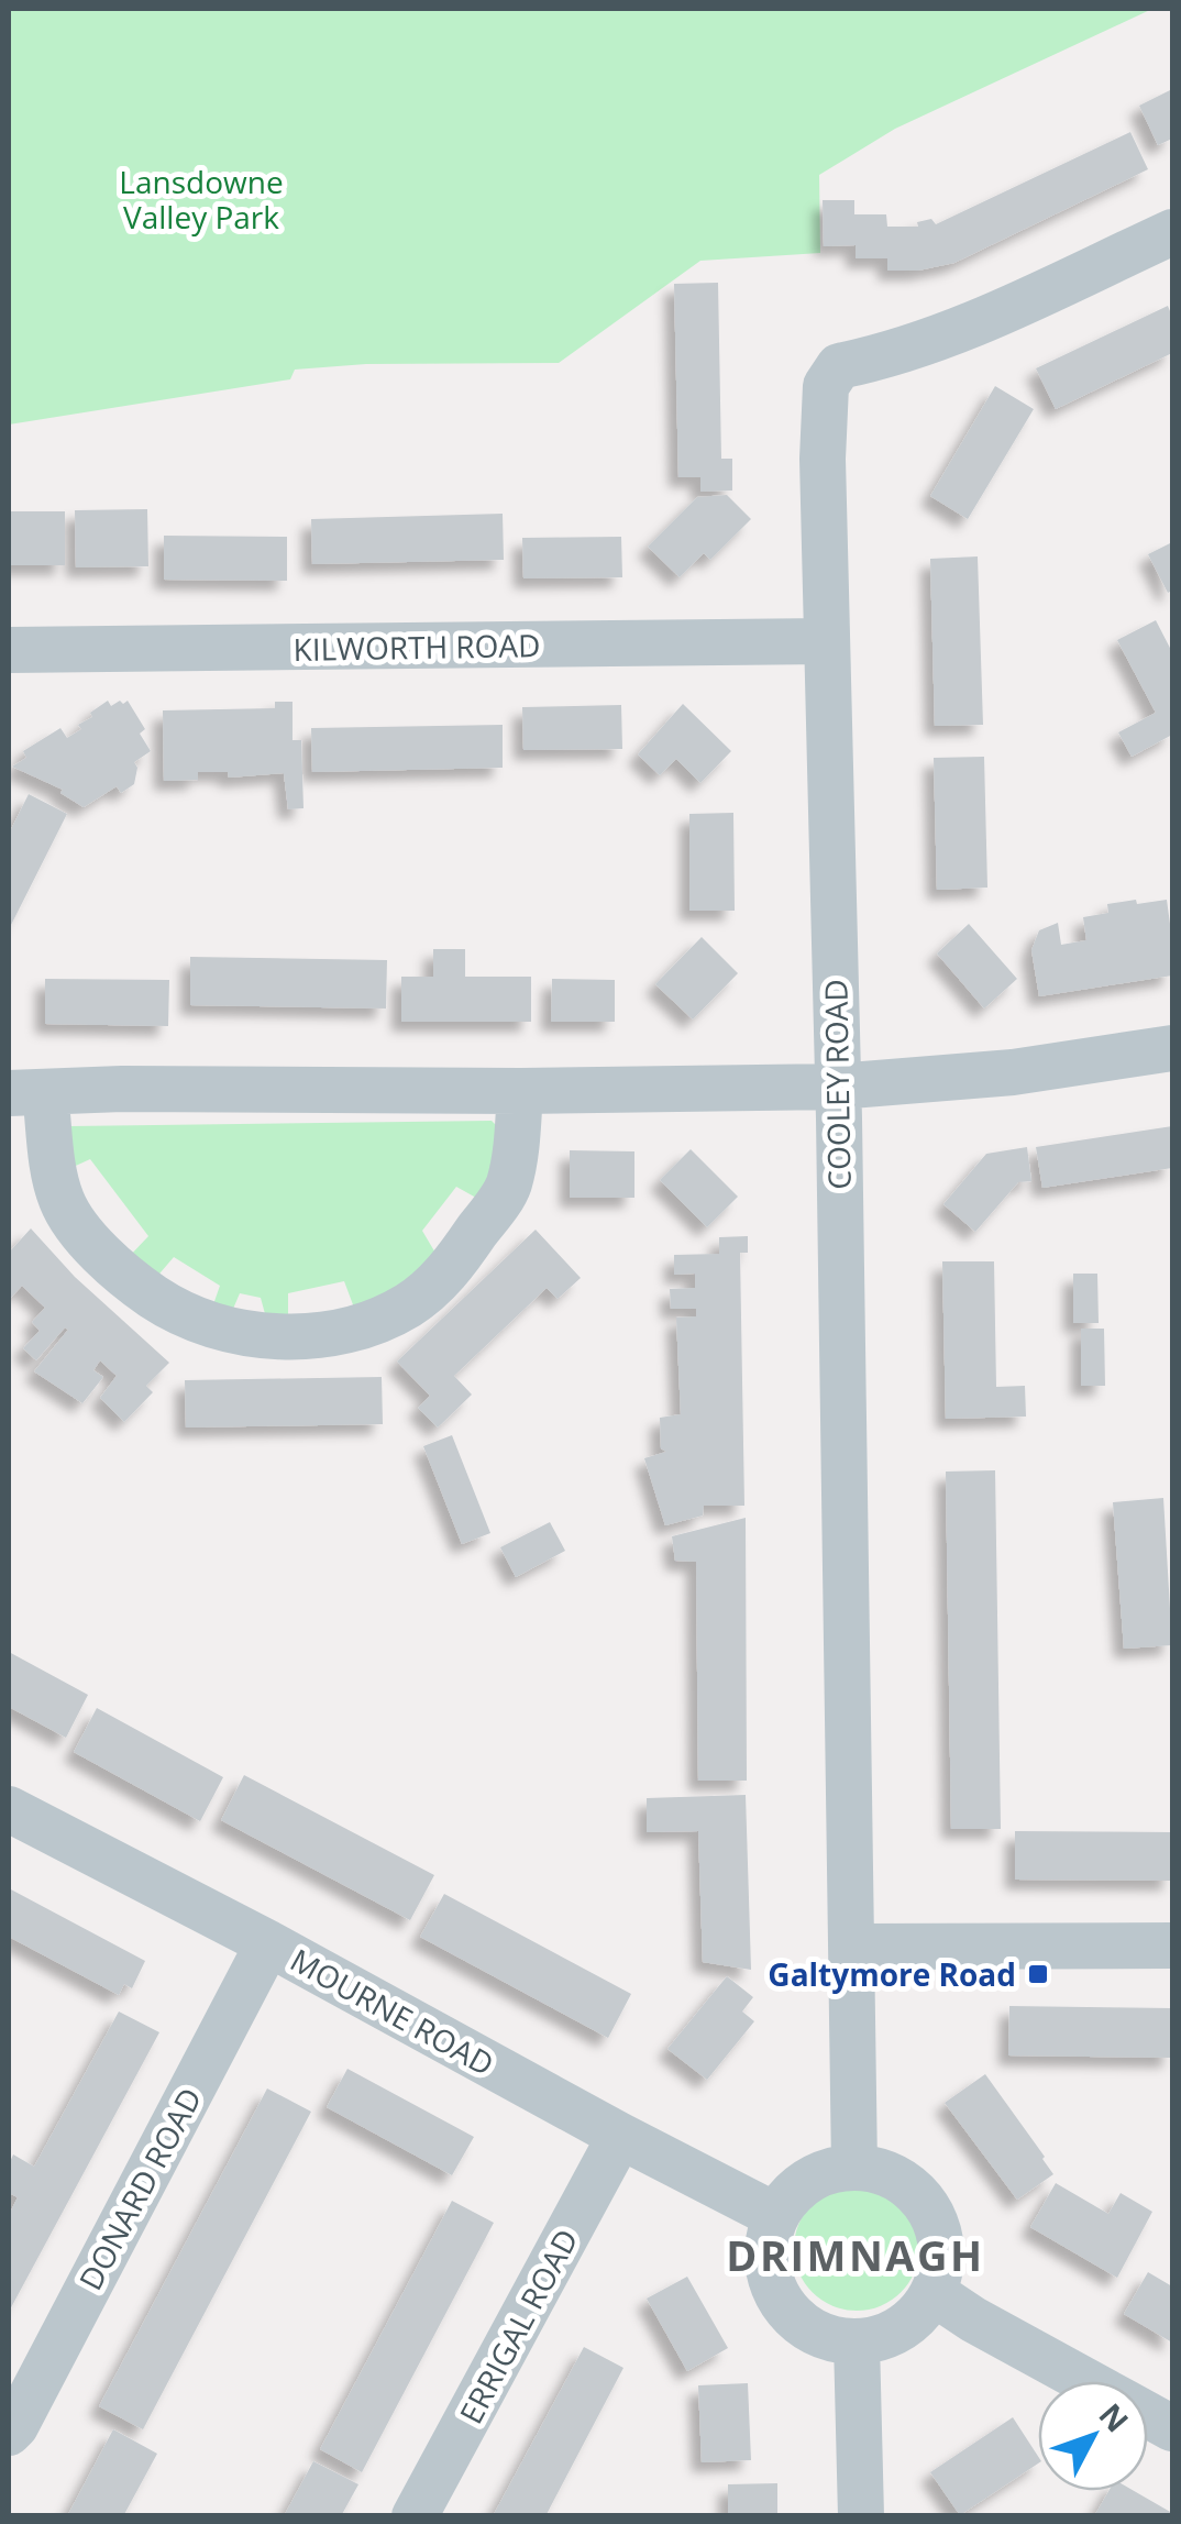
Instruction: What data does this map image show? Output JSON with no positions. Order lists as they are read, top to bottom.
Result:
{
  "streets": {
    "street": [
      "KILWORTH ROAD",
      "COOLEY ROAD",
      "MOURNE ROAD",
      "DONARD ROAD",
      "ERRIGAL ROAD"
    ]
  },
  "crossings": [
    ["KILWORTH ROAD", "COOLEY ROAD"],
    ["COOLEY ROAD", "MOURNE ROAD"],
    ["MOURNE ROAD", "DONARD ROAD"],
    ["MOURNE ROAD", "ERRIGAL ROAD"]
  ],
  "districts": ["DRIMNAGH"],
  "parks": ["Lansdowne Valley Park"],
  "places": {
    "transit": ["Galtymore Road"]
  },
  "north": "top right"
}
